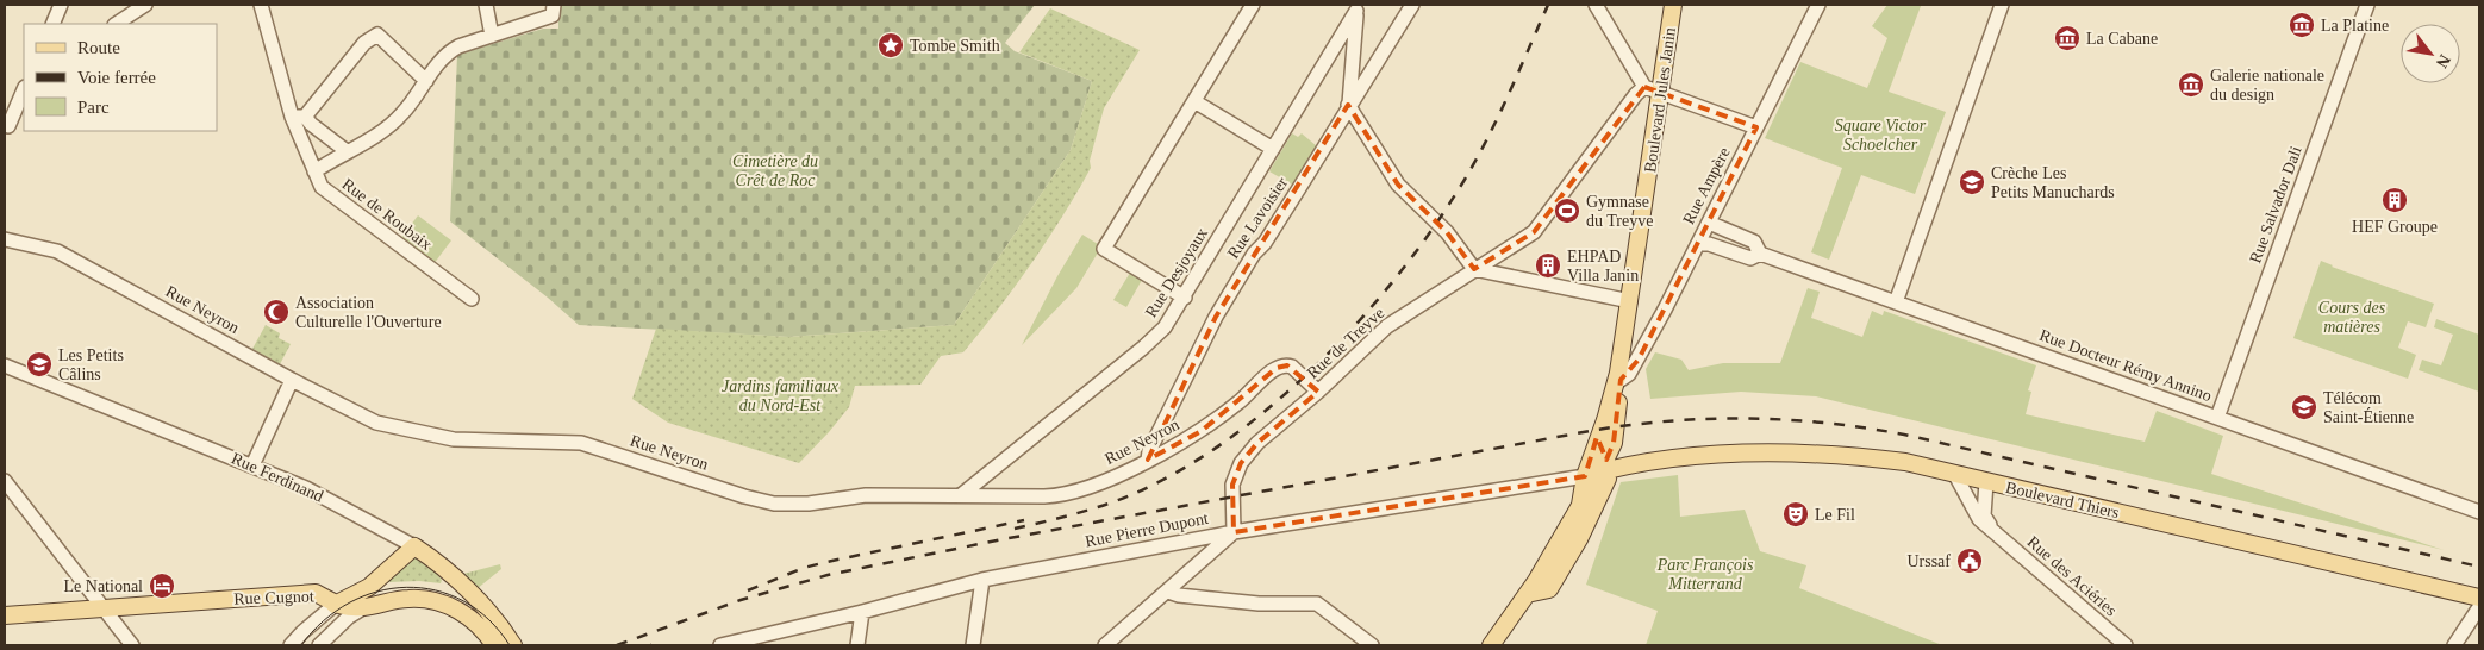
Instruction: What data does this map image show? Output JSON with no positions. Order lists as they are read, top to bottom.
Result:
{
  "streets": {
    "main road": [
      "Boulevard Jules Janin",
      "Rue Ferdinand",
      "Boulevard Thiers",
      "Rue Cugnot"
    ],
    "street": [
      "Rue Ampère",
      "Rue Salvador Dali",
      "Rue de Roubaix",
      "Rue Lavoisier",
      "Rue Desjoyaux",
      "Rue Neyron",
      "Rue de Treyve",
      "Rue Docteur Rémy Annino",
      "Rue Pierre Dupont",
      "Rue des Aciéries"
    ]
  },
  "crossings": [
    ["Boulevard Jules Janin", "Rue Ampère"],
    ["Boulevard Jules Janin", "Boulevard Thiers"],
    ["Boulevard Jules Janin", "Rue Pierre Dupont"],
    ["Rue Ampère", "Rue Docteur Rémy Annino"],
    ["Rue Salvador Dali", "Rue Docteur Rémy Annino"],
    ["Rue Lavoisier", "Rue Neyron"],
    ["Rue Desjoyaux", "Rue Neyron"],
    ["Rue Neyron", "Rue de Treyve"],
    ["Rue de Treyve", "Rue Pierre Dupont"],
    ["Boulevard Thiers", "Rue Pierre Dupont"],
    ["Boulevard Thiers", "Rue des Aciéries"]
  ],
  "parks": [
    "Square Victor Schoelcher",
    "Cimetière du Crêt de Roc",
    "Cours des matières",
    "Jardins familiaux du Nord-Est",
    "Parc François Mitterrand"
  ],
  "places": {
    "museum": ["La Platine", "La Cabane", "Galerie nationale du design"],
    "place": ["Tombe Smith"],
    "school or university": ["Crèche Les Petits Manuchards", "Les Petits Câlins", "Télécom Saint-Étienne"],
    "building": ["HEF Groupe", "EHPAD Villa Janin"],
    "sports": ["Gymnase du Treyve"],
    "mosque": ["Association Culturelle l'Ouverture"],
    "theatre": ["Le Fil"],
    "public building": ["Urssaf"],
    "hotel": ["Le National"]
  },
  "legend": ["Route", "Voie ferrée", "Parc"],
  "north": "bottom right"
}
